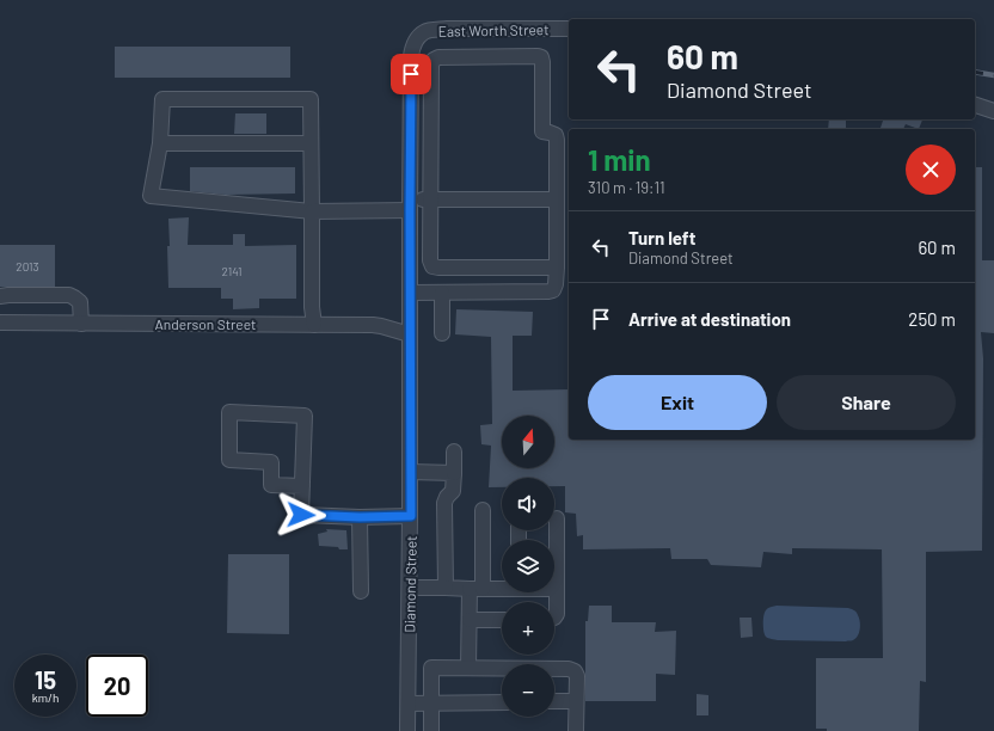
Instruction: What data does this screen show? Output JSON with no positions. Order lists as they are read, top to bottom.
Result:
{
  "streets": {
    "street": ["East Worth Street", "Anderson Street", "Diamond Street"]
  },
  "crossings": [
    ["East Worth Street", "Diamond Street"],
    ["Anderson Street", "Diamond Street"]
  ],
  "house_numbers": ["2013", "2141"],
  "north": "top",
  "page": {
    "turn": ["60 m", "Diamond Street"],
    "heading": ["1 min", "310 m · 19:11"],
    "list": [
      {
        "name": "Turn left",
        "note": "Diamond Street",
        "value": "60 m"
      },
      {
        "name": "Arrive at destination",
        "value": "250 m"
      }
    ],
    "buttons": ["Exit", "Share"],
    "map_buttons": ["+", "−"],
    "speed": "15 km/h",
    "limit": "20"
  }
}
